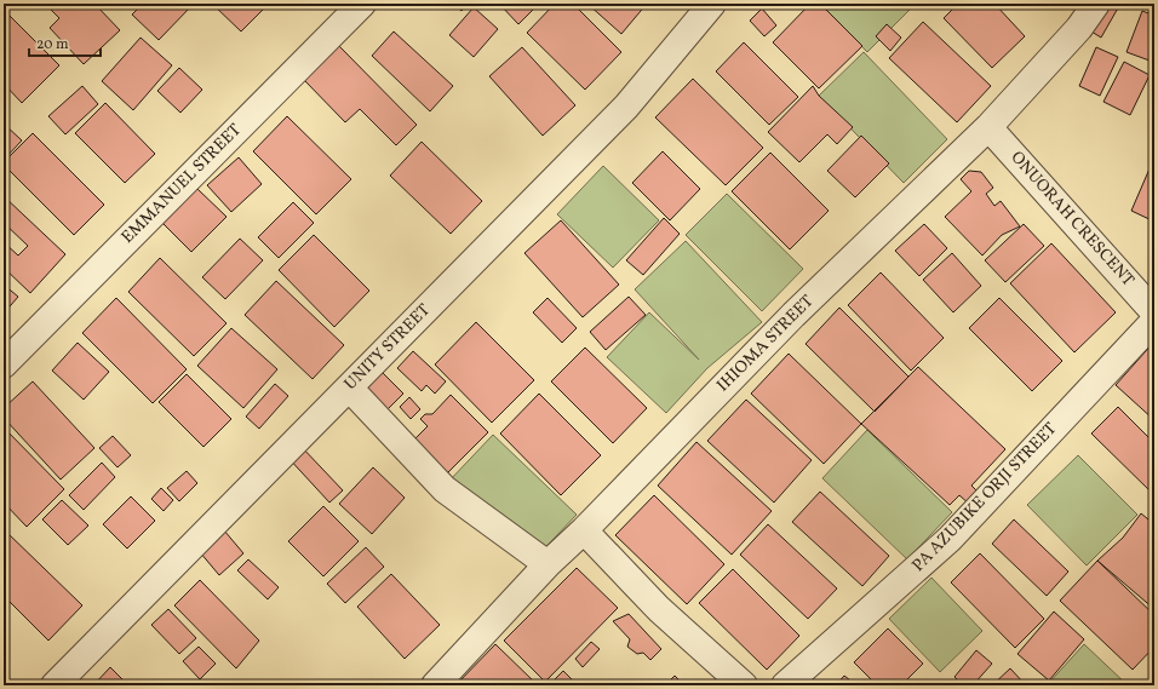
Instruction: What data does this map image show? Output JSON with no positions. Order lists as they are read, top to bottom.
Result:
{
  "streets": {
    "street": [
      "EMMANUEL STREET",
      "ONUORAH CRESCENT",
      "IHIOMA STREET",
      "UNITY STREET",
      "PA AZUBIKE ORJI STREET"
    ]
  },
  "crossings": [
    ["ONUORAH CRESCENT", "IHIOMA STREET"]
  ],
  "scale_bar": "20 m"
}
